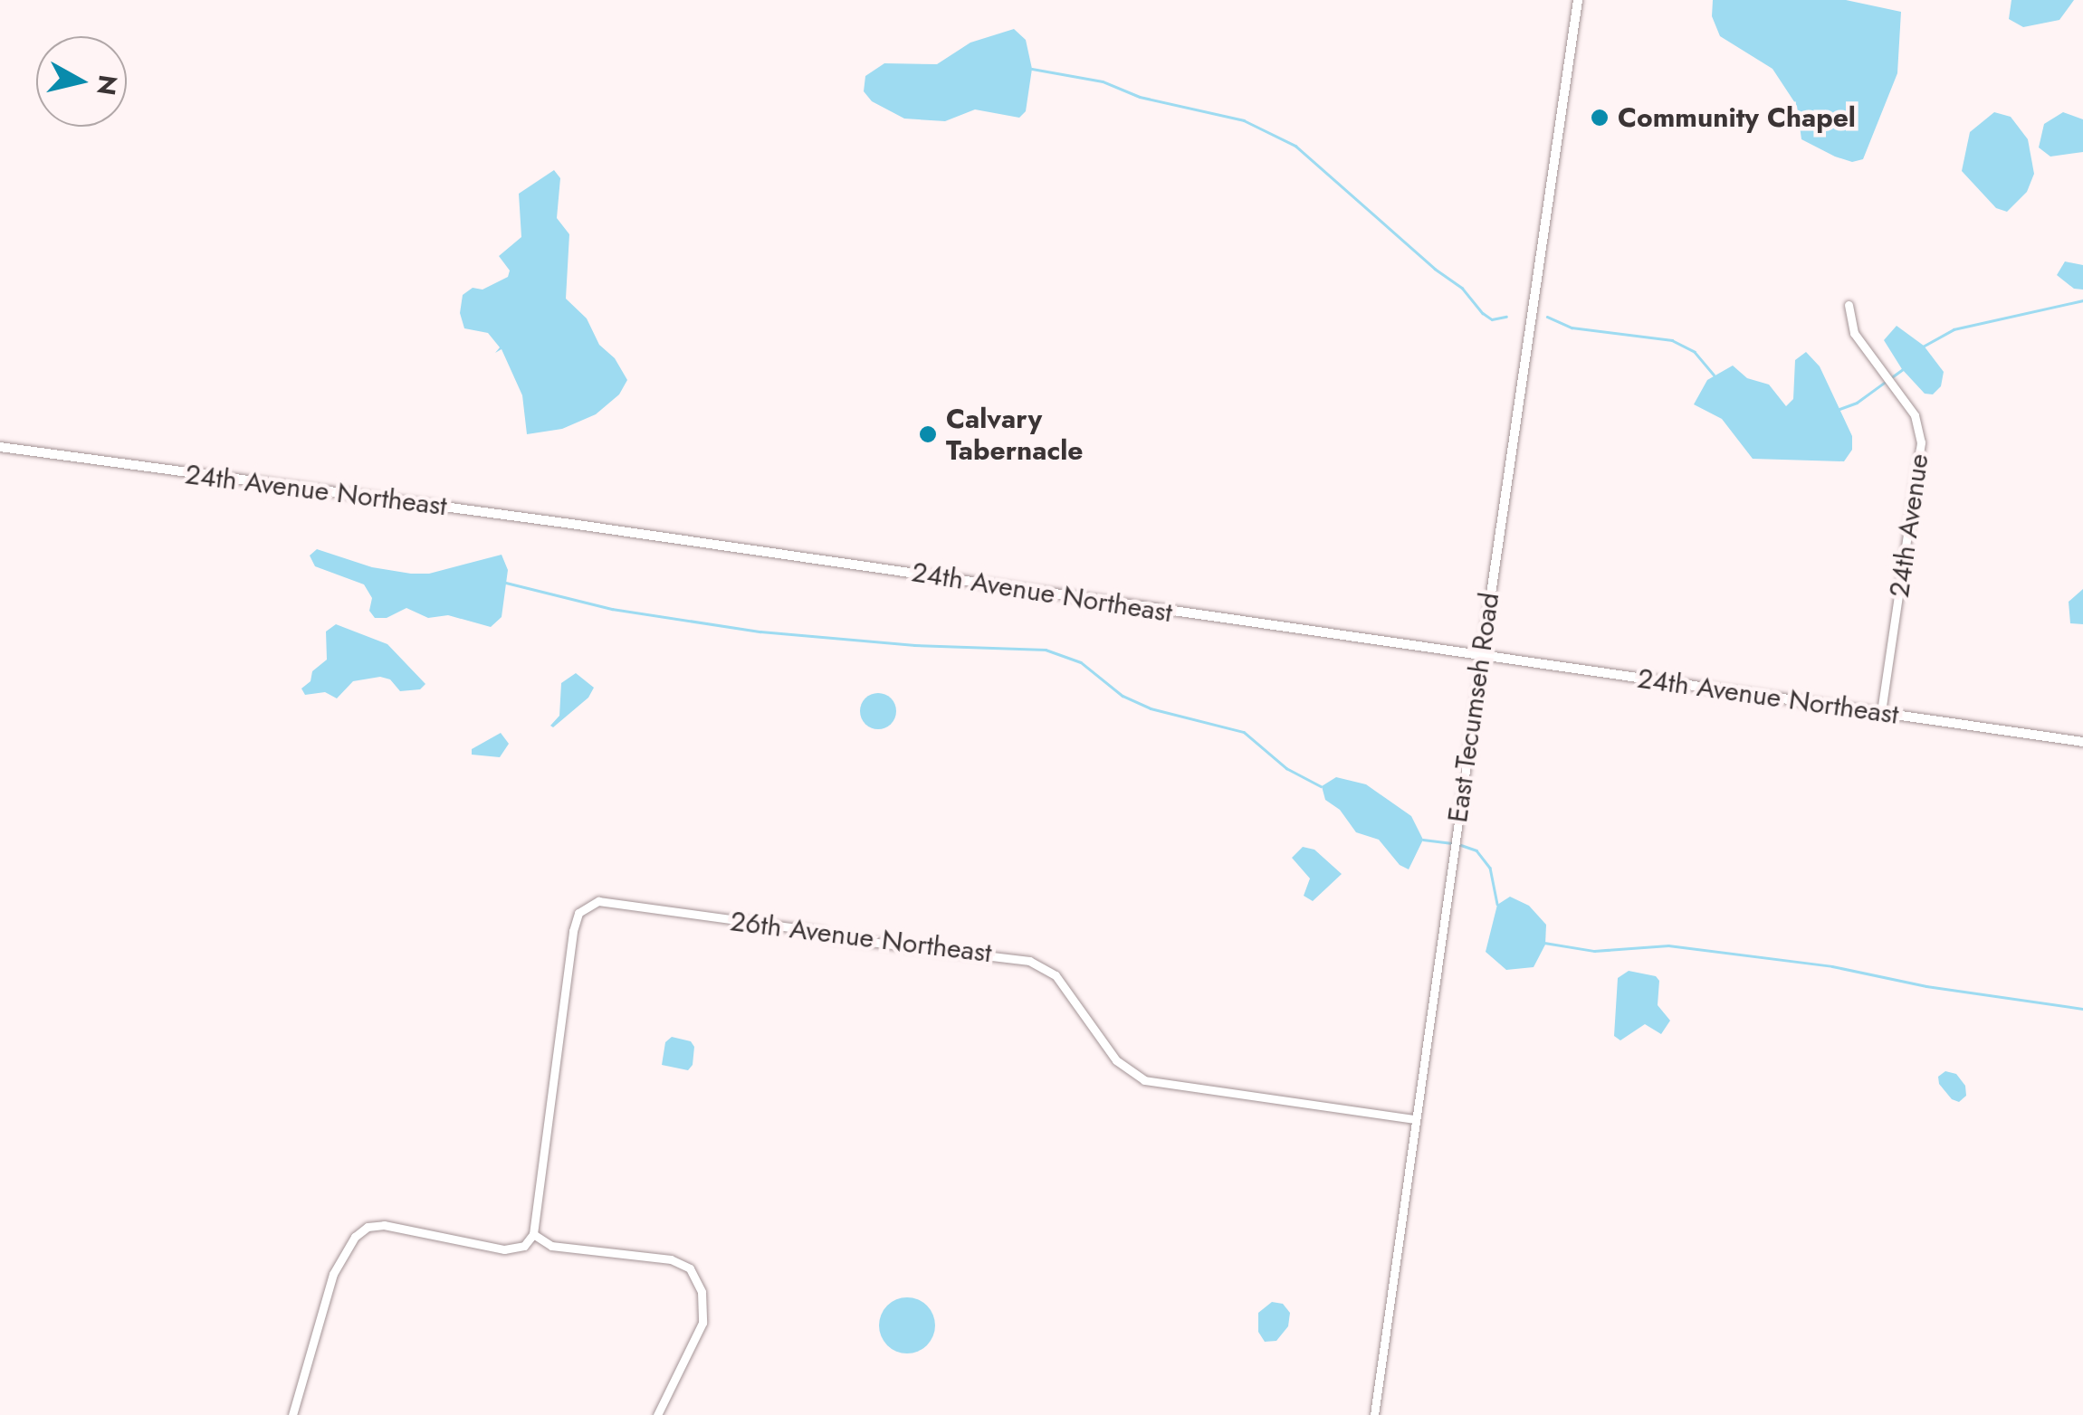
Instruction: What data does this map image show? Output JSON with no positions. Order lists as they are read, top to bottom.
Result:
{
  "streets": {
    "street": [
      "24th Avenue Northeast",
      "24th Avenue",
      "East Tecumseh Road",
      "26th Avenue Northeast"
    ]
  },
  "crossings": [
    ["24th Avenue Northeast", "24th Avenue"],
    ["24th Avenue Northeast", "East Tecumseh Road"],
    ["East Tecumseh Road", "26th Avenue Northeast"]
  ],
  "places": ["Community Chapel", "Calvary Tabernacle"],
  "north": "right"
}
